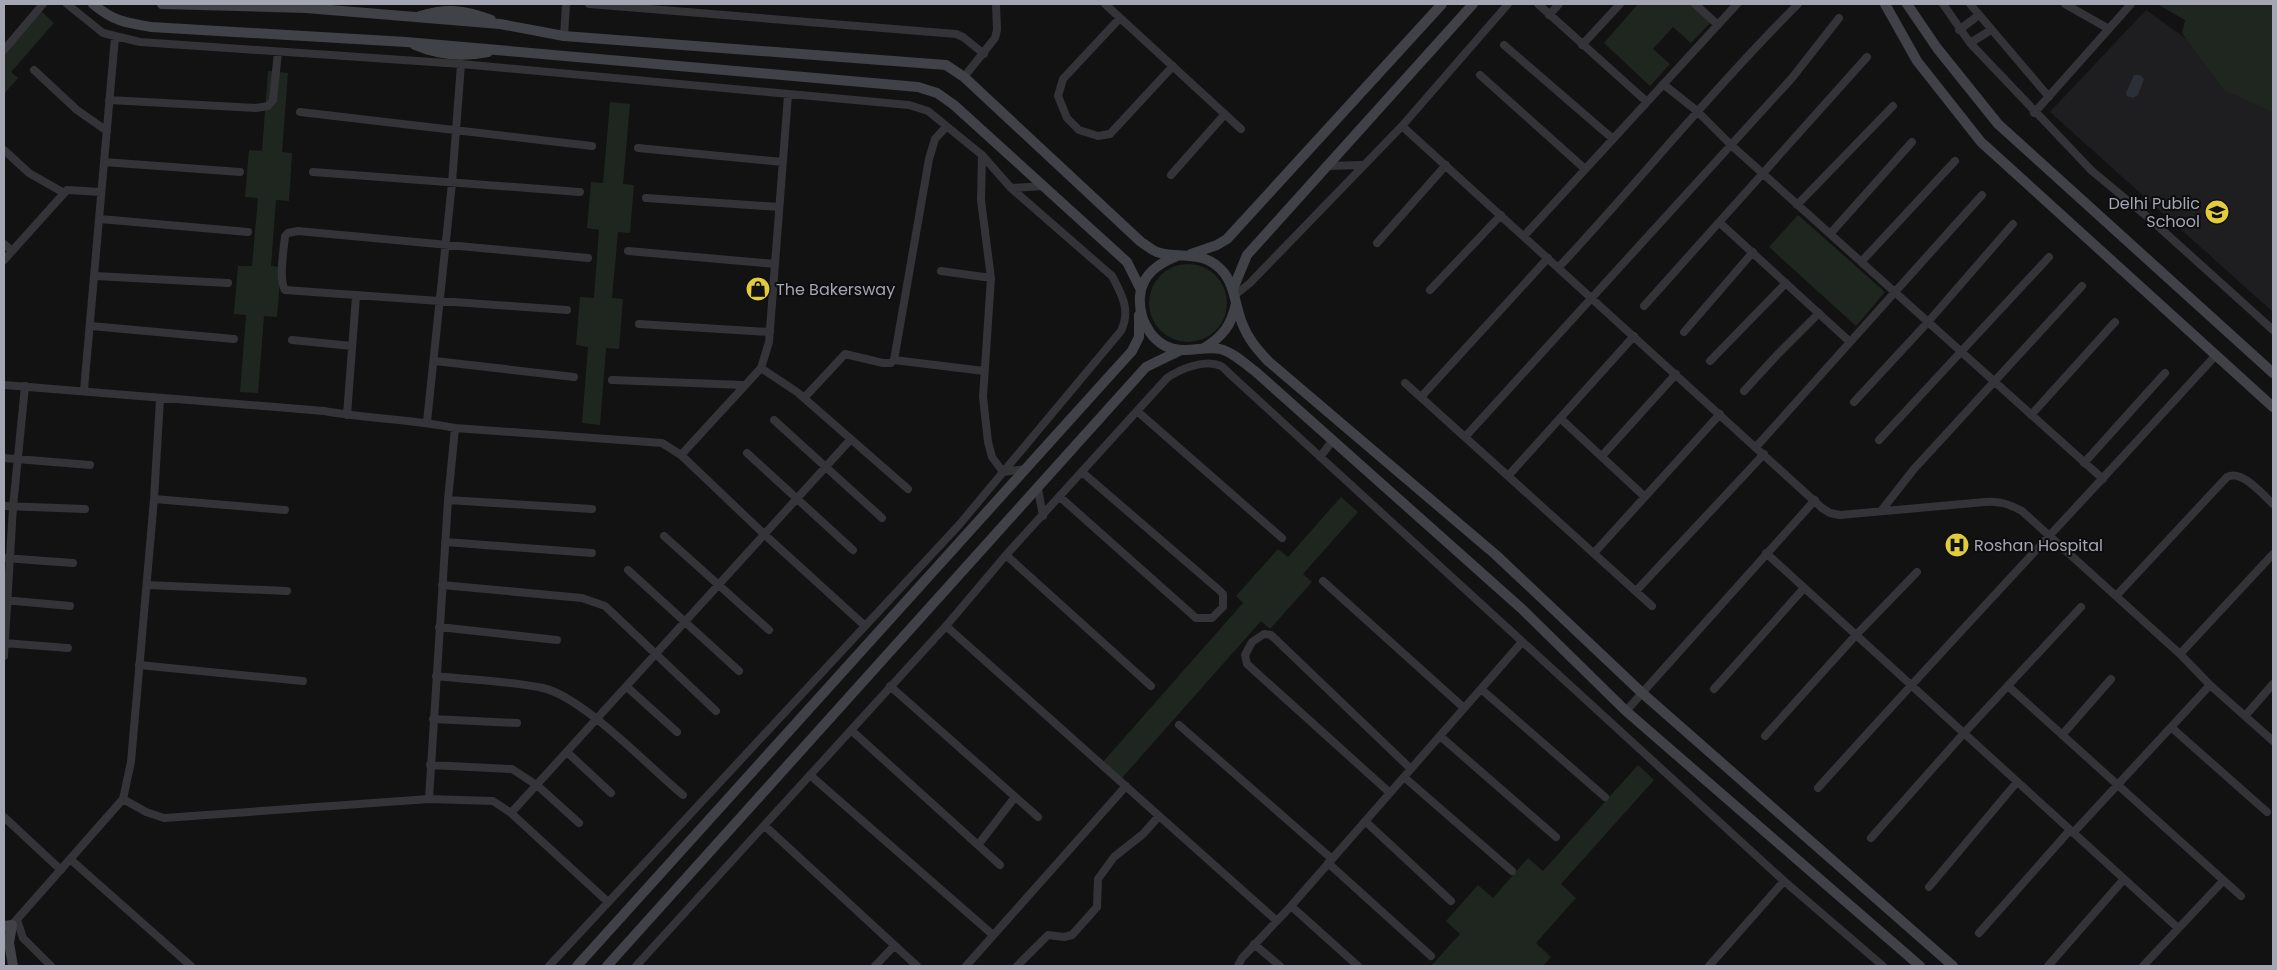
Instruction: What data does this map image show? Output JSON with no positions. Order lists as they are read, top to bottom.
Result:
{
  "places": {
    "school or university": ["Delhi Public School"],
    "shop": ["The Bakersway"],
    "hospital": ["Roshan Hospital"]
  }
}
